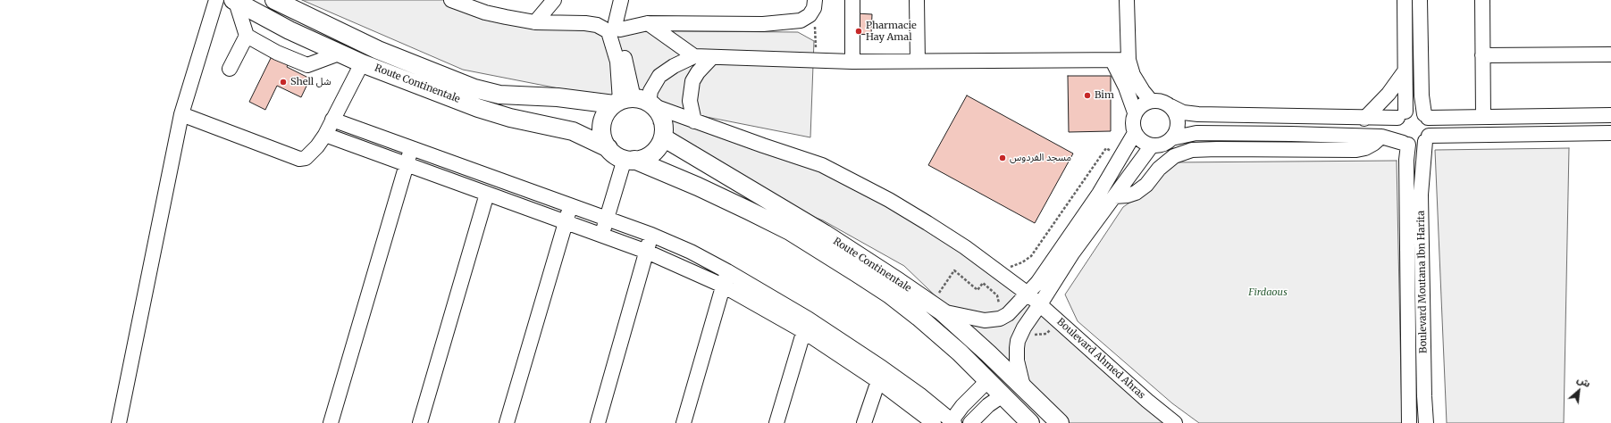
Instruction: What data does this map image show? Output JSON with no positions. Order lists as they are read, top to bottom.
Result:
{
  "streets": {
    "main road": ["Route Continentale"],
    "street": ["Boulevard Moutana Ibn Harita", "Boulevard Ahmed Ahras"]
  },
  "crossings": [
    ["Route Continentale", "Boulevard Ahmed Ahras"]
  ],
  "parks": ["Firdaous"],
  "places": [
    "Pharmacie Hay Amal",
    "Shell شل",
    "Bim",
    "مسجد الفردوس"
  ],
  "north": "top right"
}
